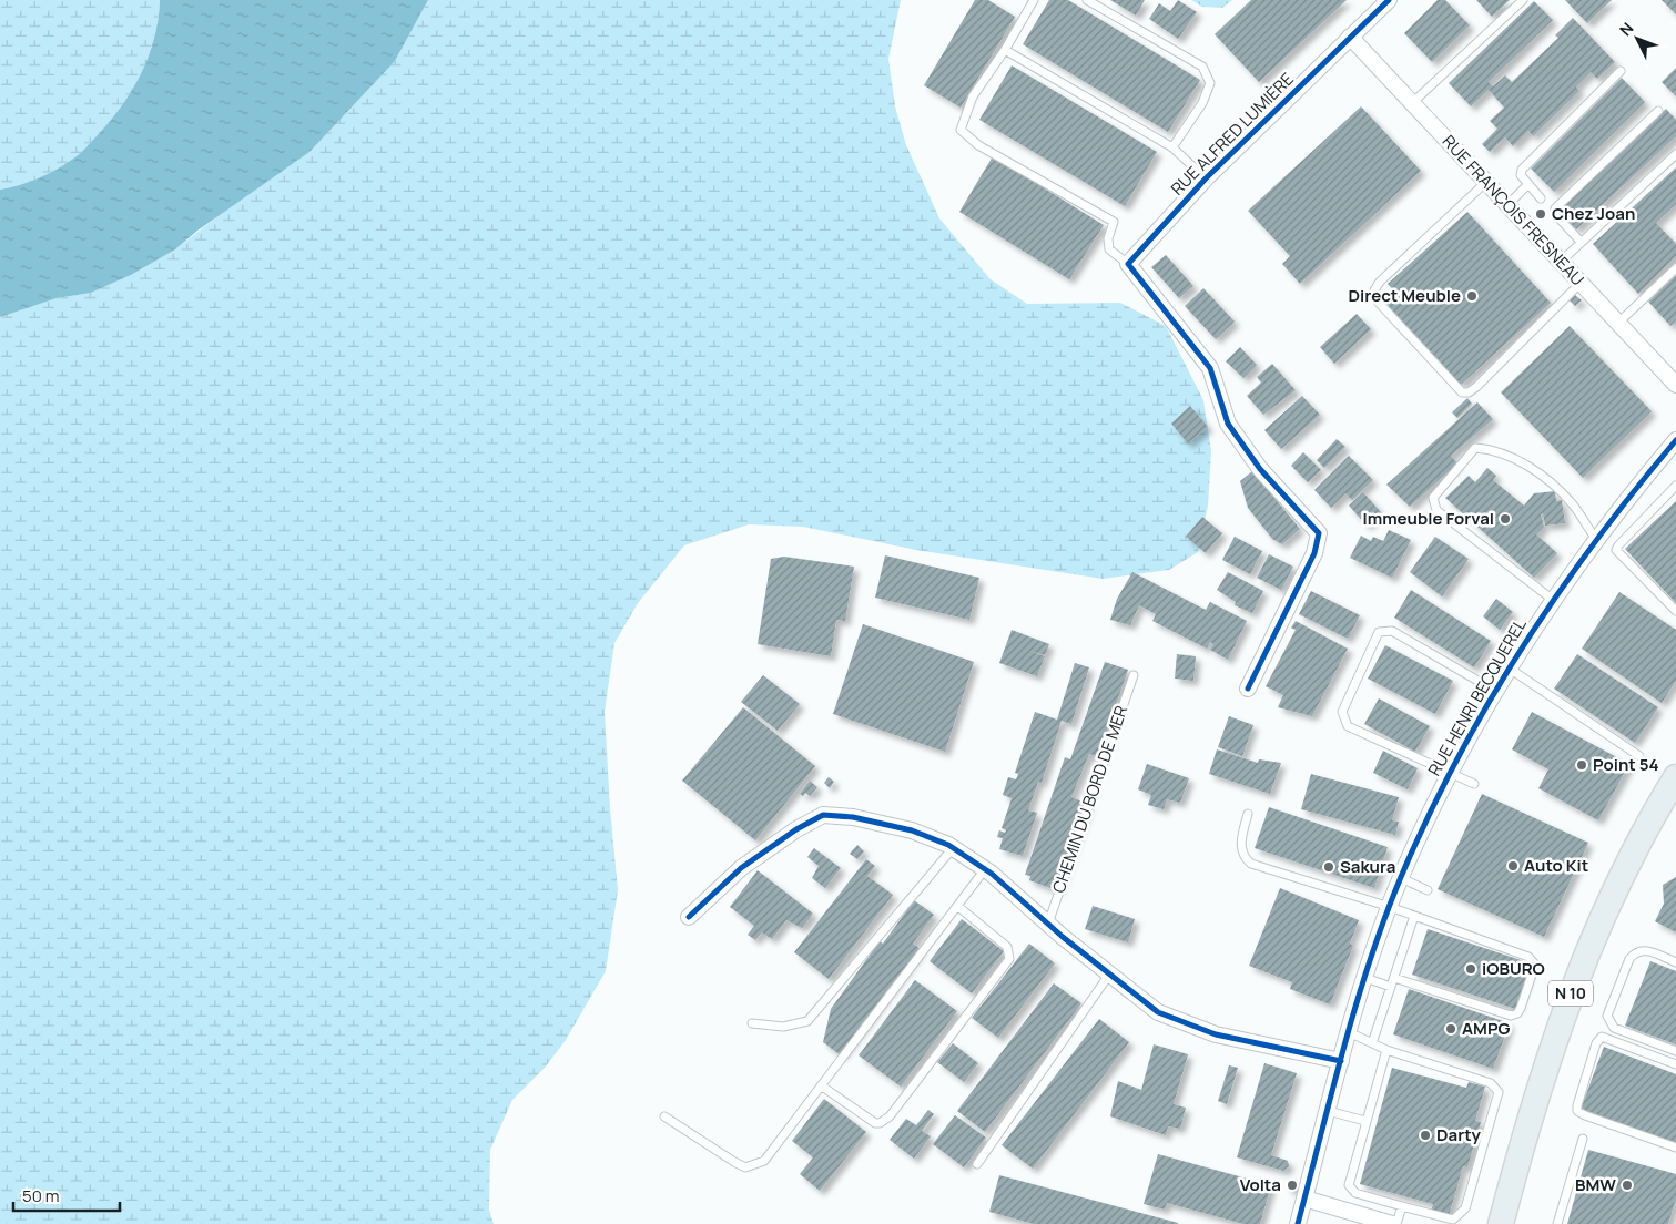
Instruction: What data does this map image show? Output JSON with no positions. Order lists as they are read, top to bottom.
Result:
{
  "streets": {
    "main road": ["N 10"],
    "street": ["RUE ALFRED LUMIÈRE", "RUE FRANÇOIS FRESNEAU", "RUE HENRI BECQUEREL"],
    "lane": ["CHEMIN DU BORD DE MER"]
  },
  "crossings": [
    ["RUE ALFRED LUMIÈRE", "RUE FRANÇOIS FRESNEAU"]
  ],
  "places": [
    "Chez Joan",
    "Direct Meuble",
    "Immeuble Forval",
    "Point 54",
    "Auto Kit",
    "Sakura",
    "iOBURO",
    "AMPG",
    "Darty",
    "Volta",
    "BMW"
  ],
  "scale_bar": "50 m",
  "north": "top left"
}
